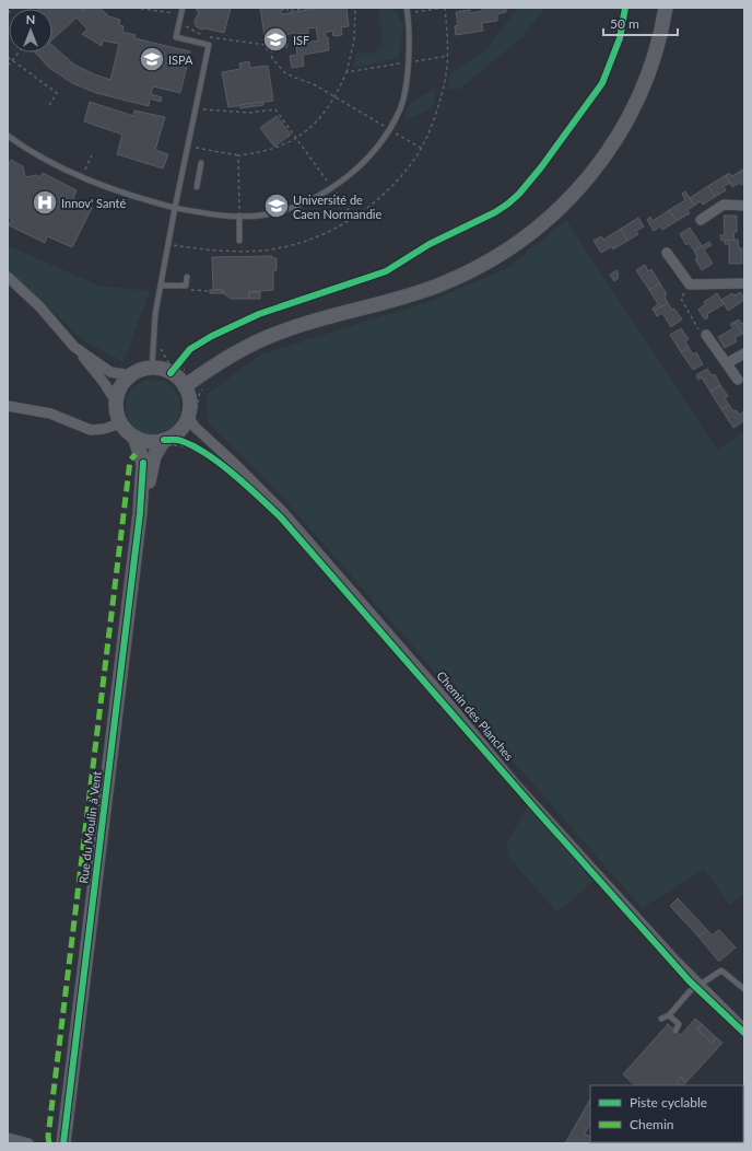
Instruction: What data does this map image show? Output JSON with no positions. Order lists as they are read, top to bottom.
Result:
{
  "streets": {
    "main road": ["Rue du Moulin à Vent"],
    "street": ["Chemin des Planches"]
  },
  "places": {
    "school or university": ["ISF", "ISPA", "Université de Caen Normandie"],
    "hospital": ["Innov' Santé"]
  },
  "legend": ["Piste cyclable", "Chemin"],
  "scale_bar": "50 m",
  "north": "top"
}
